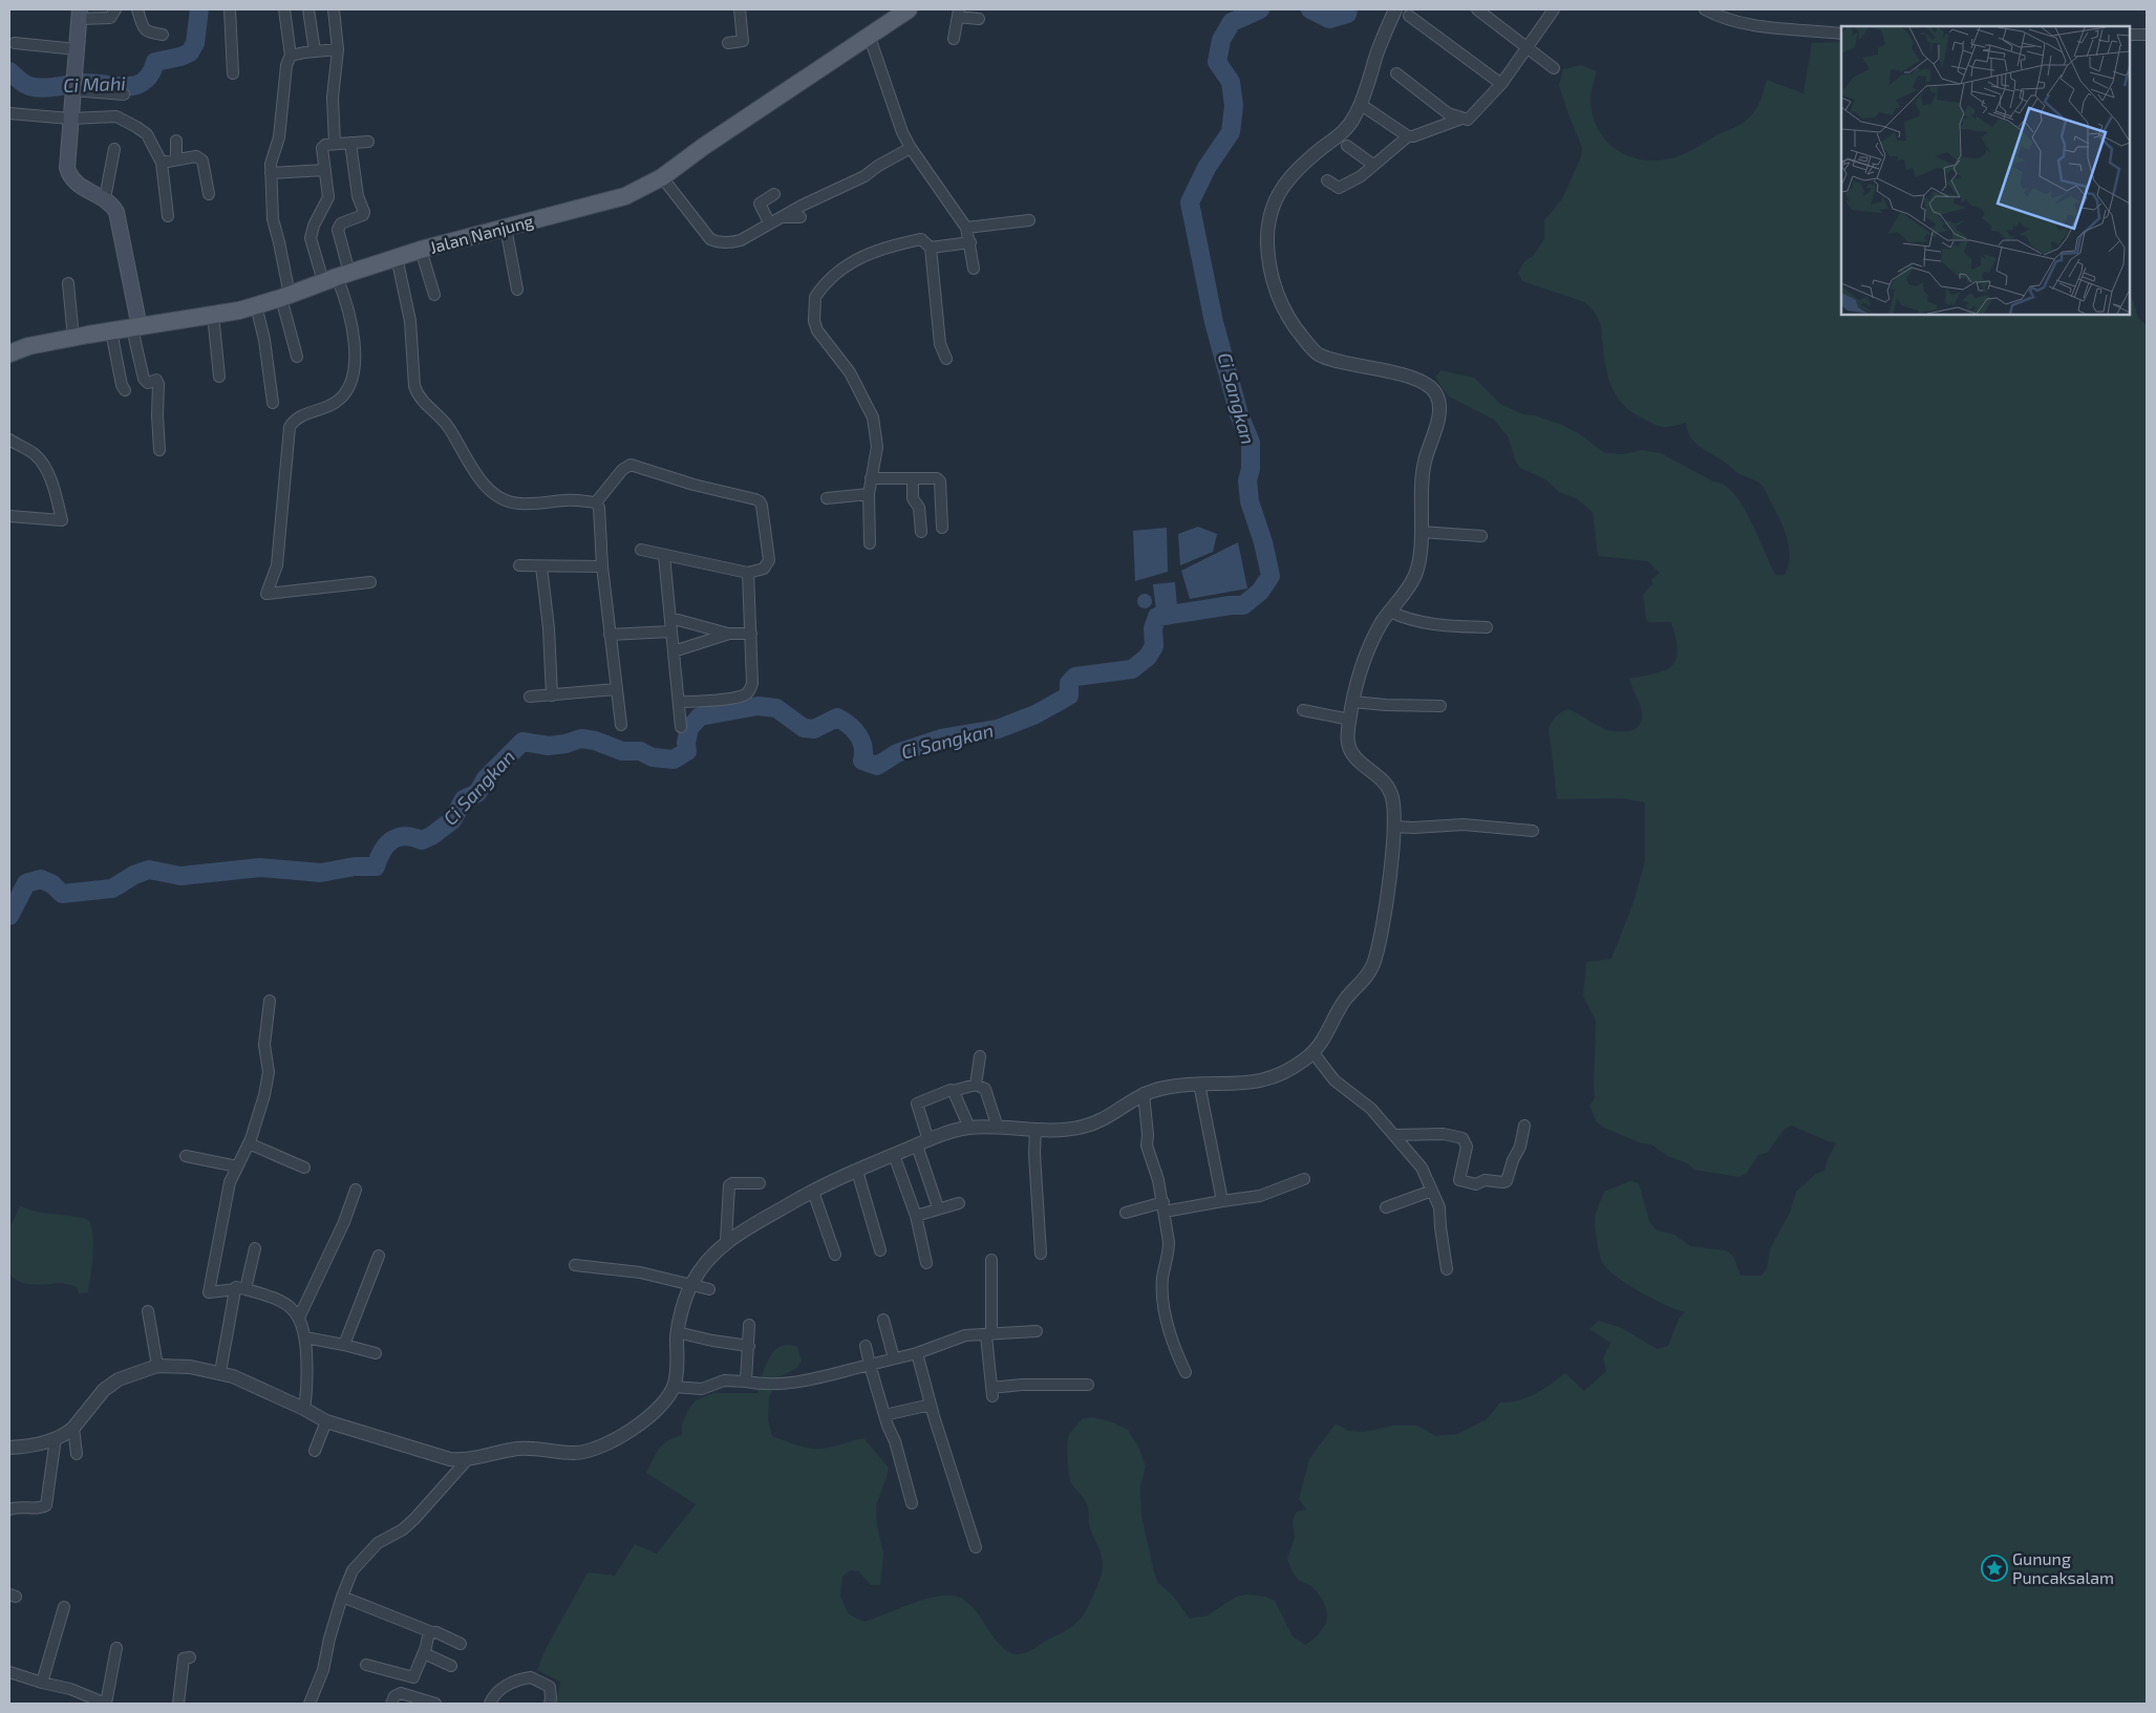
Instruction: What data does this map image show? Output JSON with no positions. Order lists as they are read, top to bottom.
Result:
{
  "streets": {
    "main road": ["Jalan Nanjung"]
  },
  "water": ["Ci Mahi", "Ci Sangkan"],
  "places": {
    "place": ["Gunung Puncaksalam"]
  }
}
